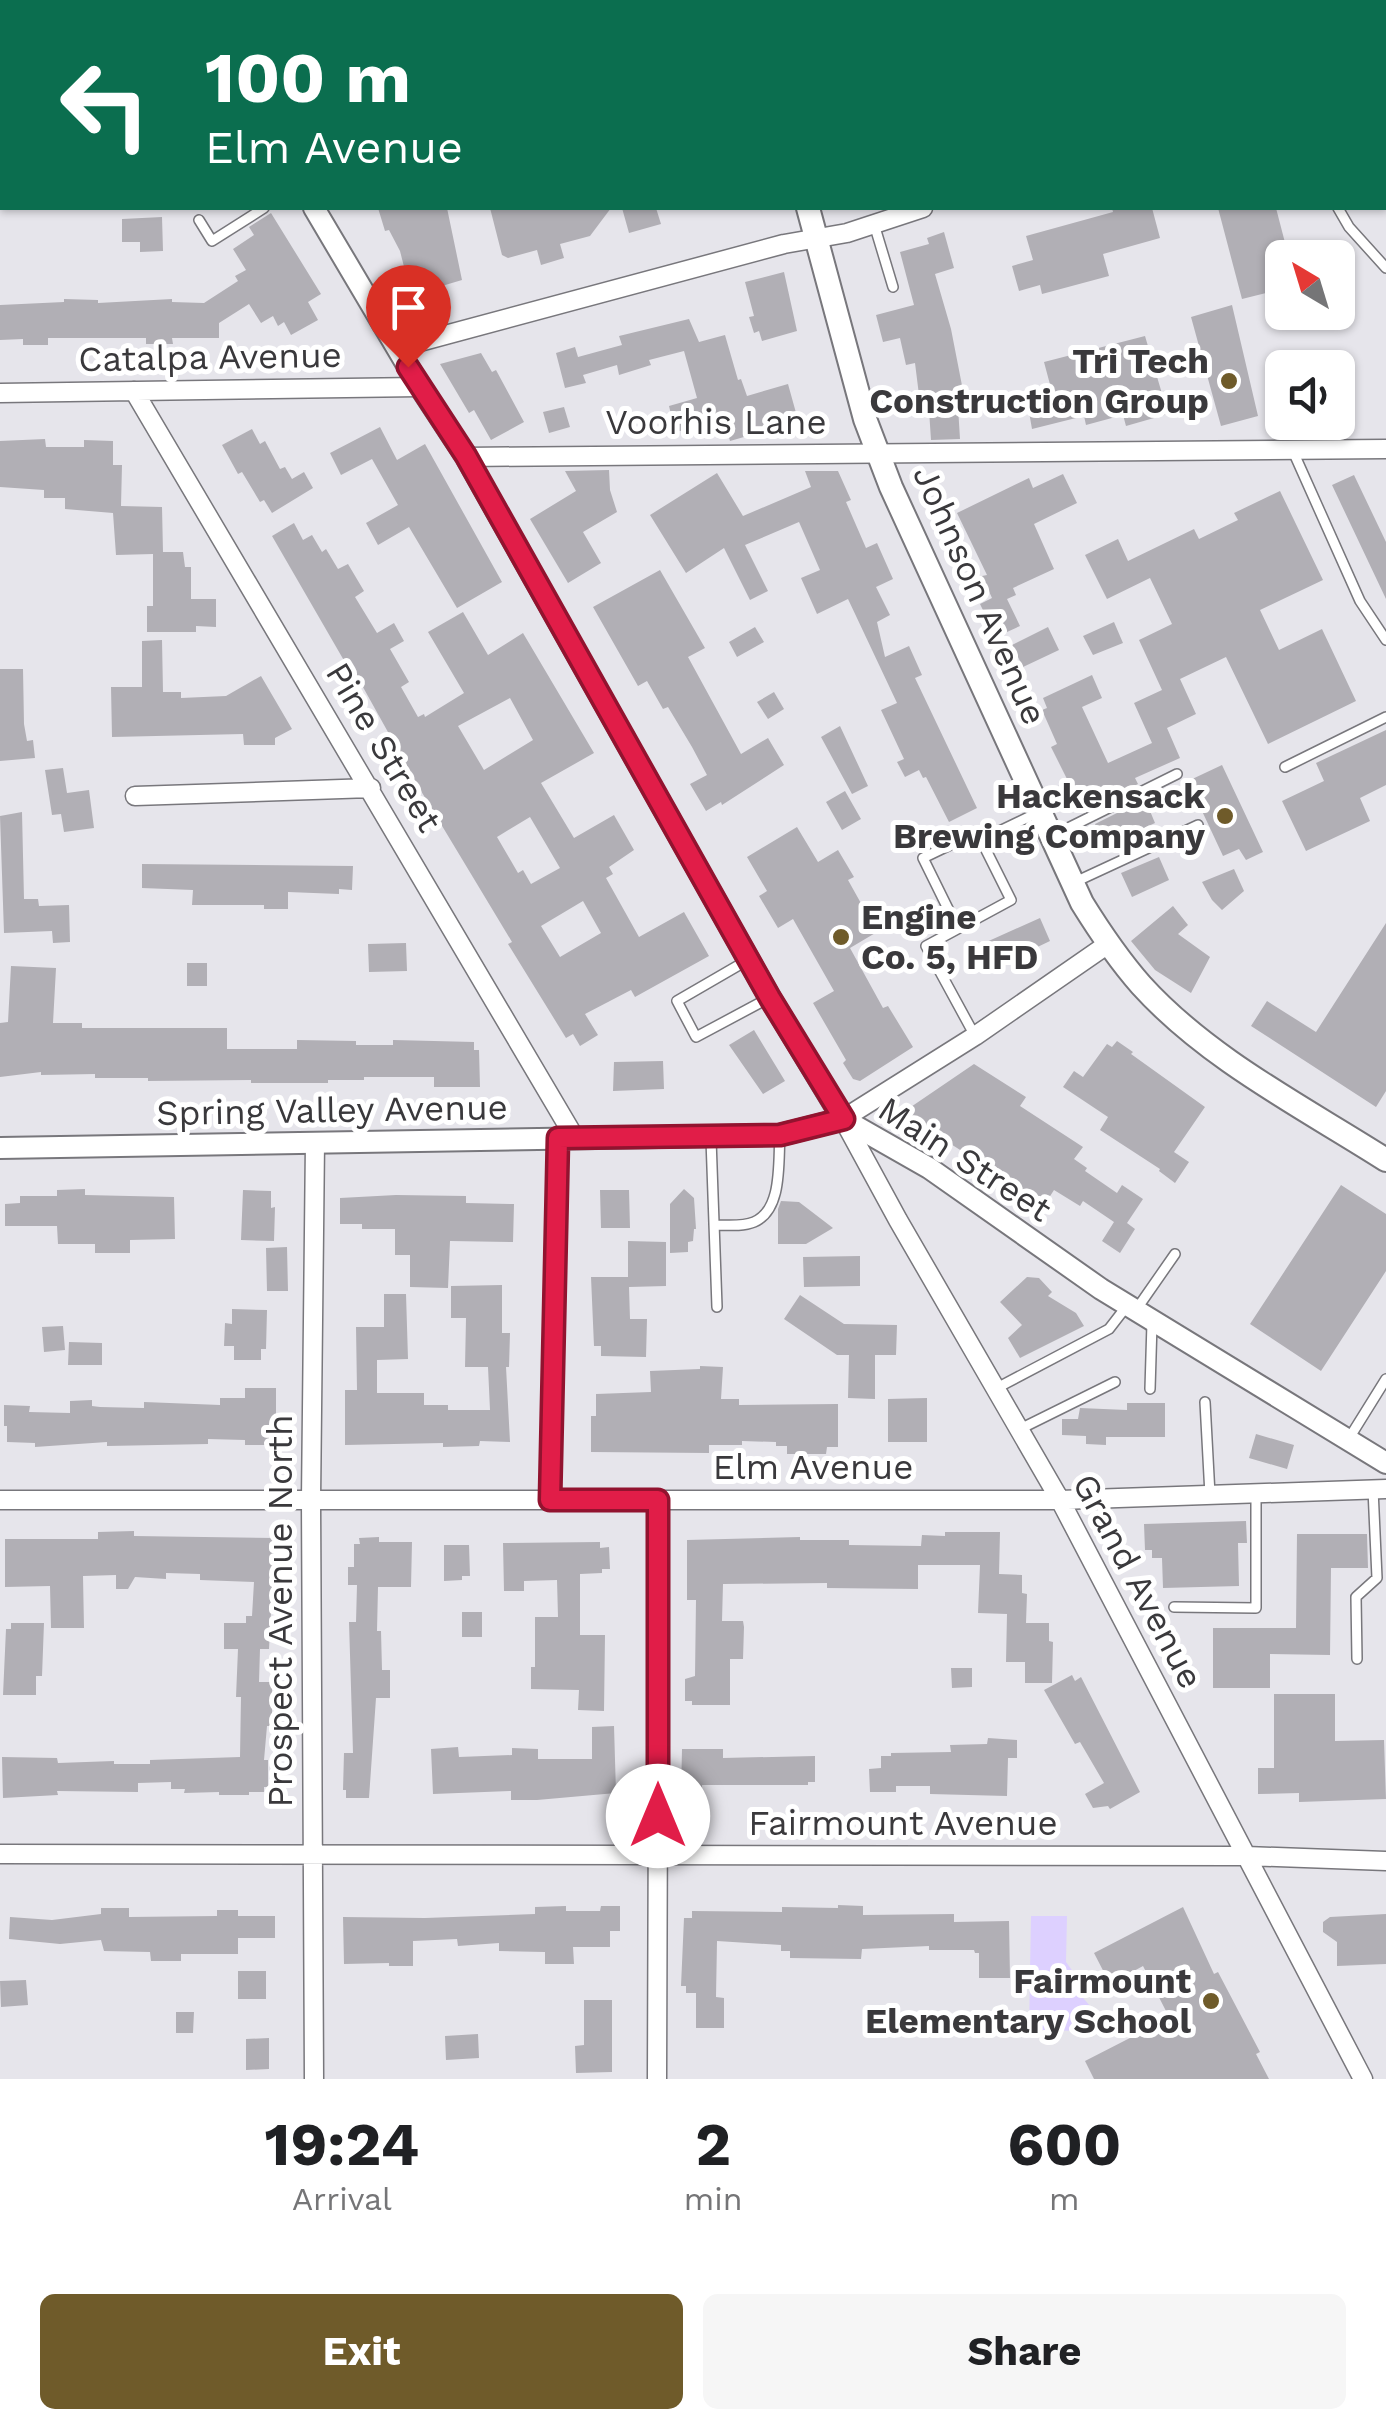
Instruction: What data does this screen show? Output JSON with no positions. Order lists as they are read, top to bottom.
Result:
{
  "streets": {
    "main road": ["Johnson Avenue"],
    "street": [
      "Catalpa Avenue",
      "Voorhis Lane",
      "Pine Street",
      "Spring Valley Avenue",
      "Main Street",
      "Elm Avenue",
      "Grand Avenue",
      "Prospect Avenue North",
      "Fairmount Avenue"
    ]
  },
  "crossings": [
    ["Catalpa Avenue", "Pine Street"],
    ["Catalpa Avenue", "Main Street"],
    ["Voorhis Lane", "Johnson Avenue"],
    ["Voorhis Lane", "Main Street"],
    ["Pine Street", "Spring Valley Avenue"],
    ["Spring Valley Avenue", "Main Street"],
    ["Spring Valley Avenue", "Grand Avenue"],
    ["Spring Valley Avenue", "Prospect Avenue North"],
    ["Main Street", "Grand Avenue"],
    ["Elm Avenue", "Grand Avenue"],
    ["Elm Avenue", "Prospect Avenue North"],
    ["Grand Avenue", "Fairmount Avenue"],
    ["Prospect Avenue North", "Fairmount Avenue"]
  ],
  "places": [
    "Tri Tech Construction Group",
    "Hackensack Brewing Company",
    "Engine Co. 5, HFD",
    "Fairmount Elementary School"
  ],
  "north": "top left",
  "page": {
    "turn": ["100 m", "Elm Avenue"],
    "eta": [
      "19:24",
      "Arrival",
      "2",
      "min",
      "600",
      "m"
    ],
    "buttons": ["Exit", "Share"]
  }
}
